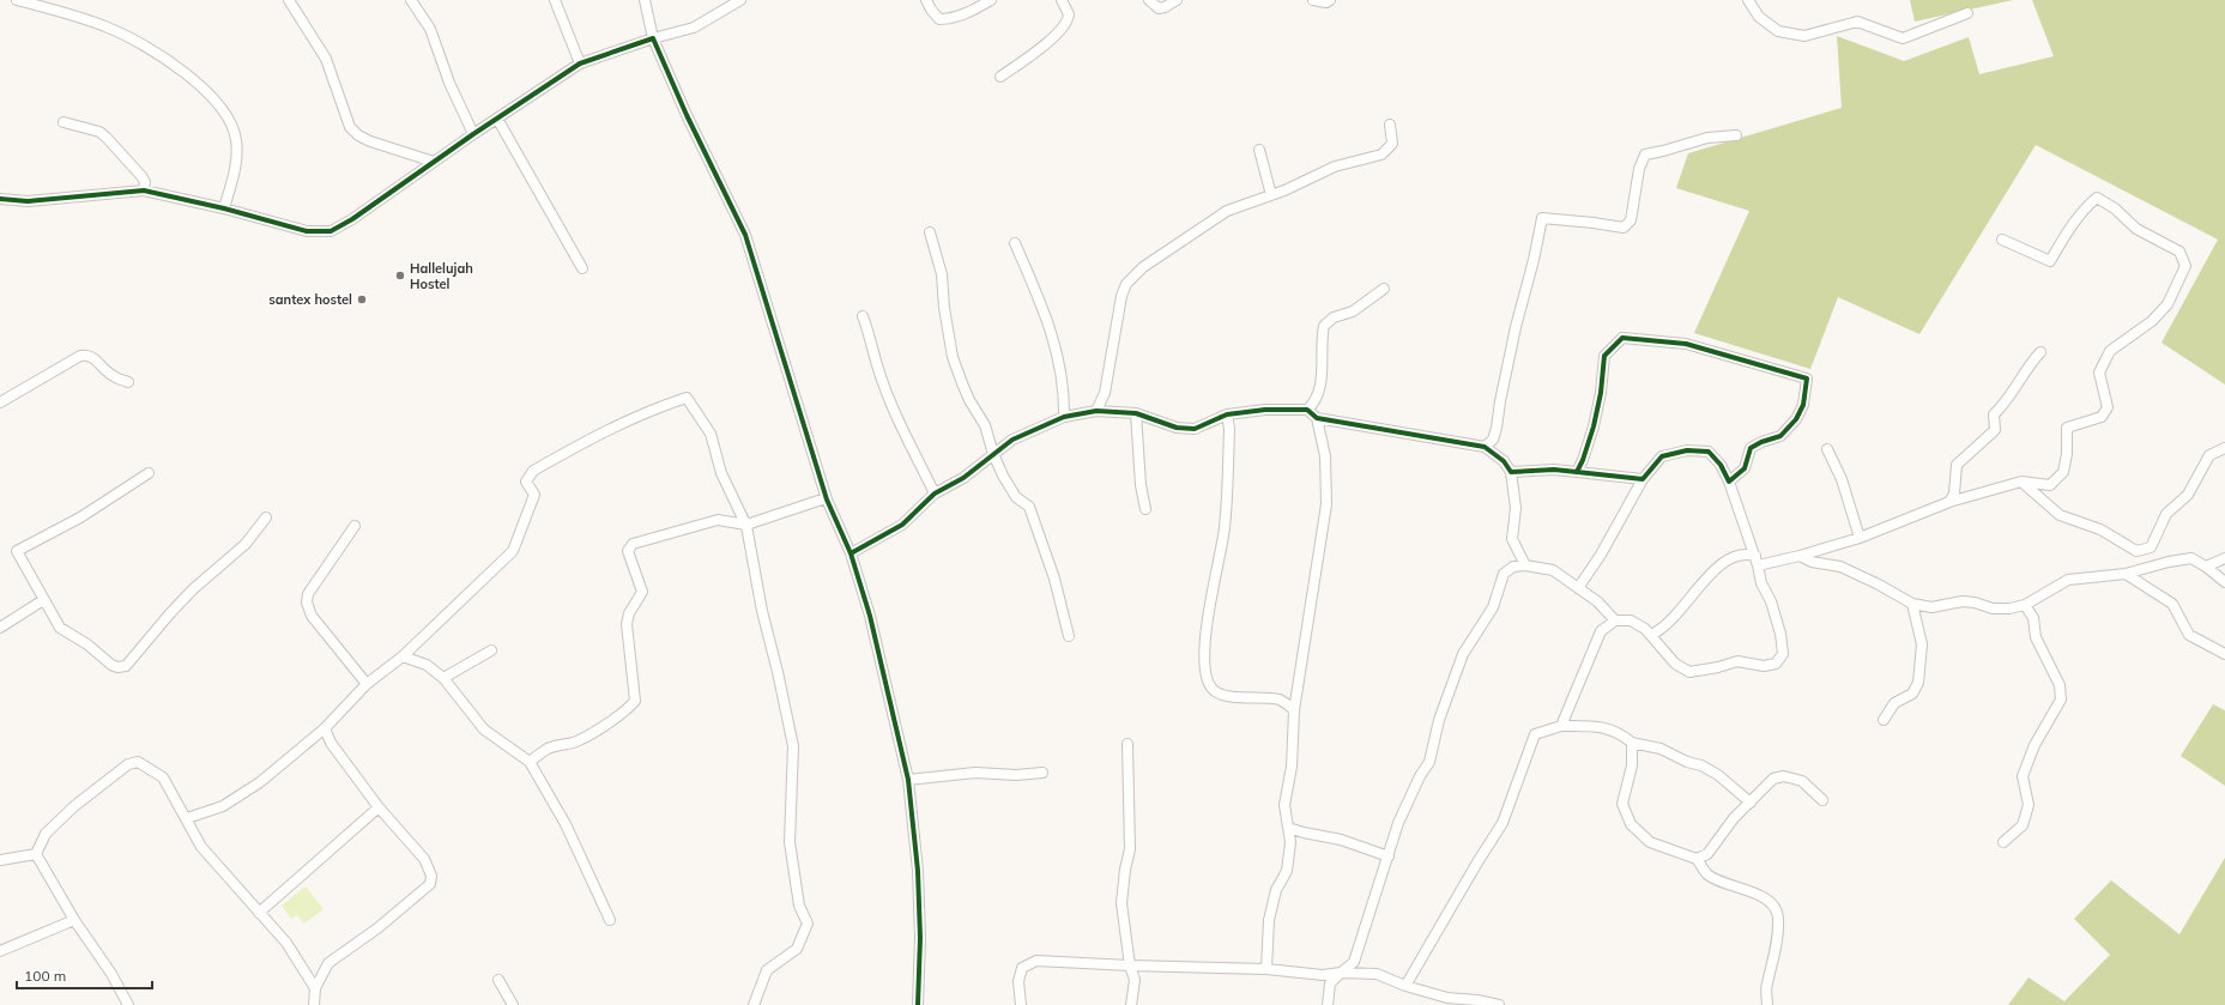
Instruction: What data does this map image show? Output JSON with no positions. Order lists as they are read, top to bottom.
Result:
{
  "places": ["Hallelujah Hostel", "santex hostel"],
  "scale_bar": "100 m"
}
